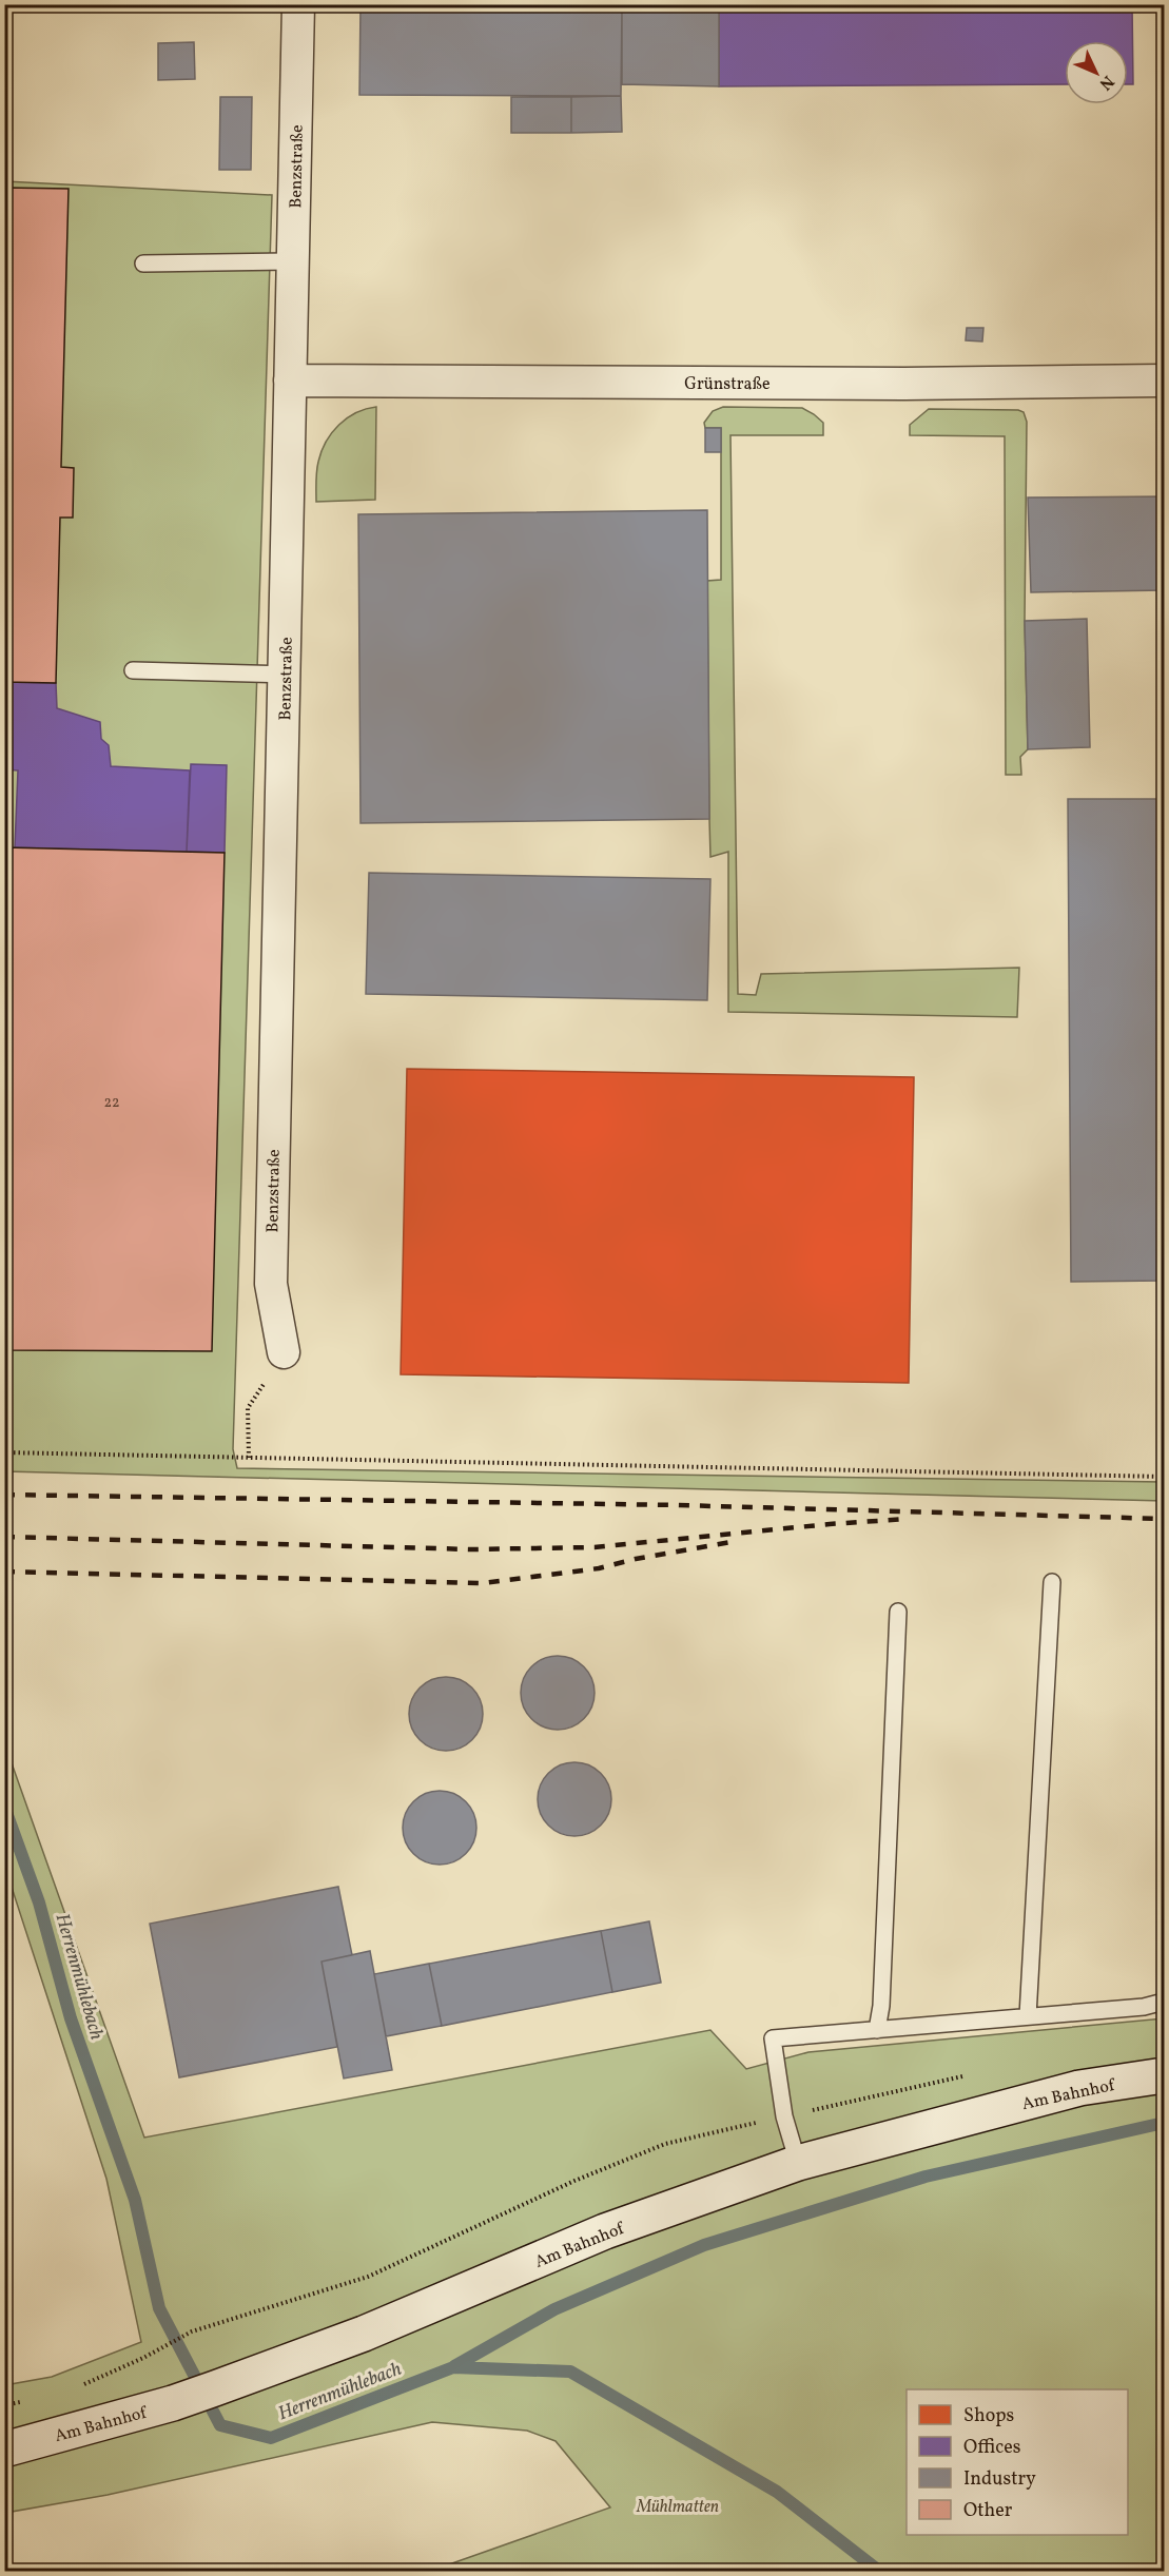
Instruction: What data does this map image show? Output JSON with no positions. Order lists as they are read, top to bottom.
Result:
{
  "streets": {
    "main road": ["Am Bahnhof"],
    "street": ["Benzstraße", "Grünstraße"]
  },
  "crossings": [
    ["Benzstraße", "Grünstraße"]
  ],
  "water": ["Herrenmühlebach"],
  "parks": ["Mühlmatten"],
  "house_numbers": ["22"],
  "legend": [
    "Shops",
    "Offices",
    "Industry",
    "Other"
  ],
  "north": "bottom right"
}
